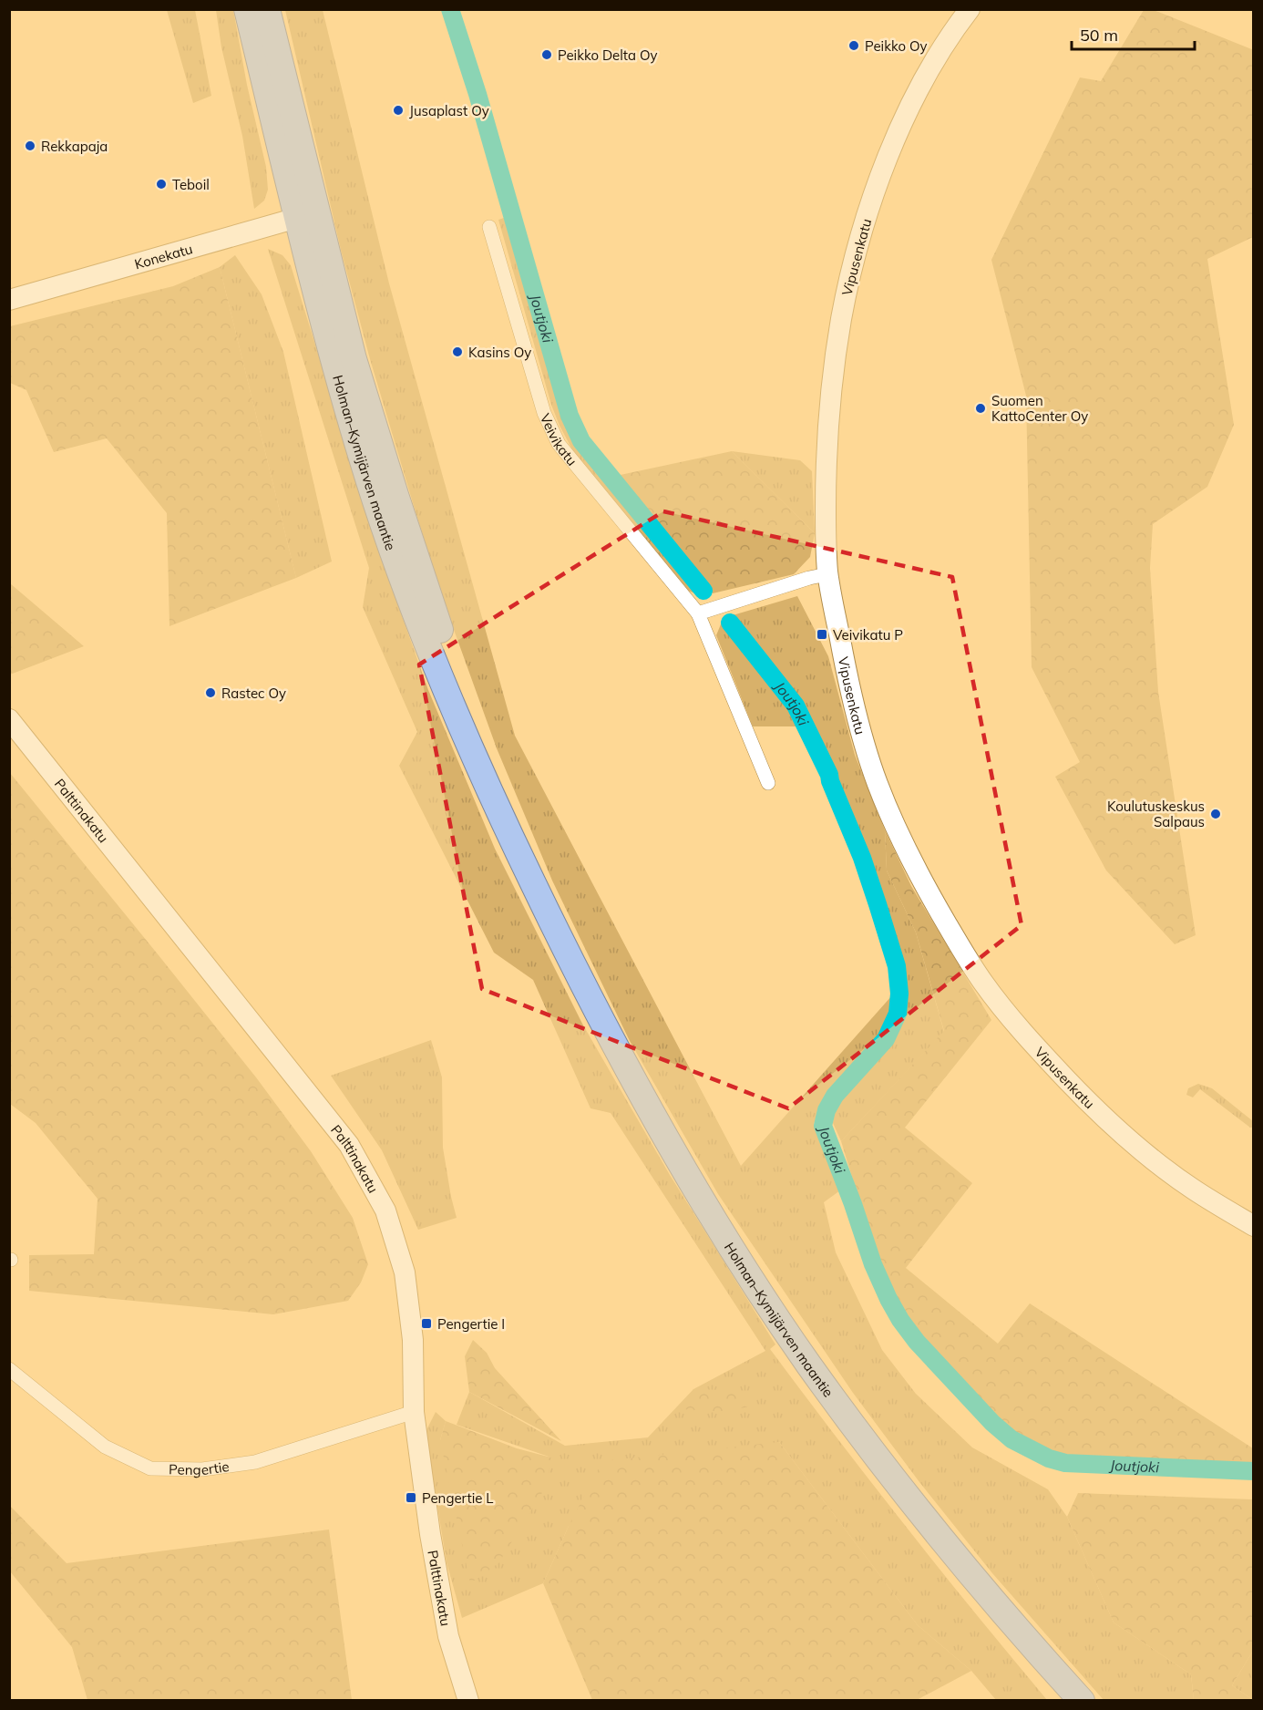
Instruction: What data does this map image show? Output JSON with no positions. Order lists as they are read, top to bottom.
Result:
{
  "streets": {
    "highway": ["Holman–Kymijärven maantie"],
    "street": [
      "Konekatu",
      "Vipusenkatu",
      "Veivikatu",
      "Palttinakatu",
      "Pengertie"
    ]
  },
  "crossings": [
    ["Konekatu", "Holman–Kymijärven maantie"],
    ["Palttinakatu", "Pengertie"]
  ],
  "water": ["Joutjoki"],
  "places": {
    "other": [
      "Peikko Oy",
      "Peikko Delta Oy",
      "Jusaplast Oy",
      "Rekkapaja",
      "Teboil",
      "Kasins Oy",
      "Suomen KattoCenter Oy",
      "Rastec Oy",
      "Koulutuskeskus Salpaus"
    ],
    "transit": ["Veivikatu P", "Pengertie I", "Pengertie L"]
  },
  "scale_bar": "50 m"
}
